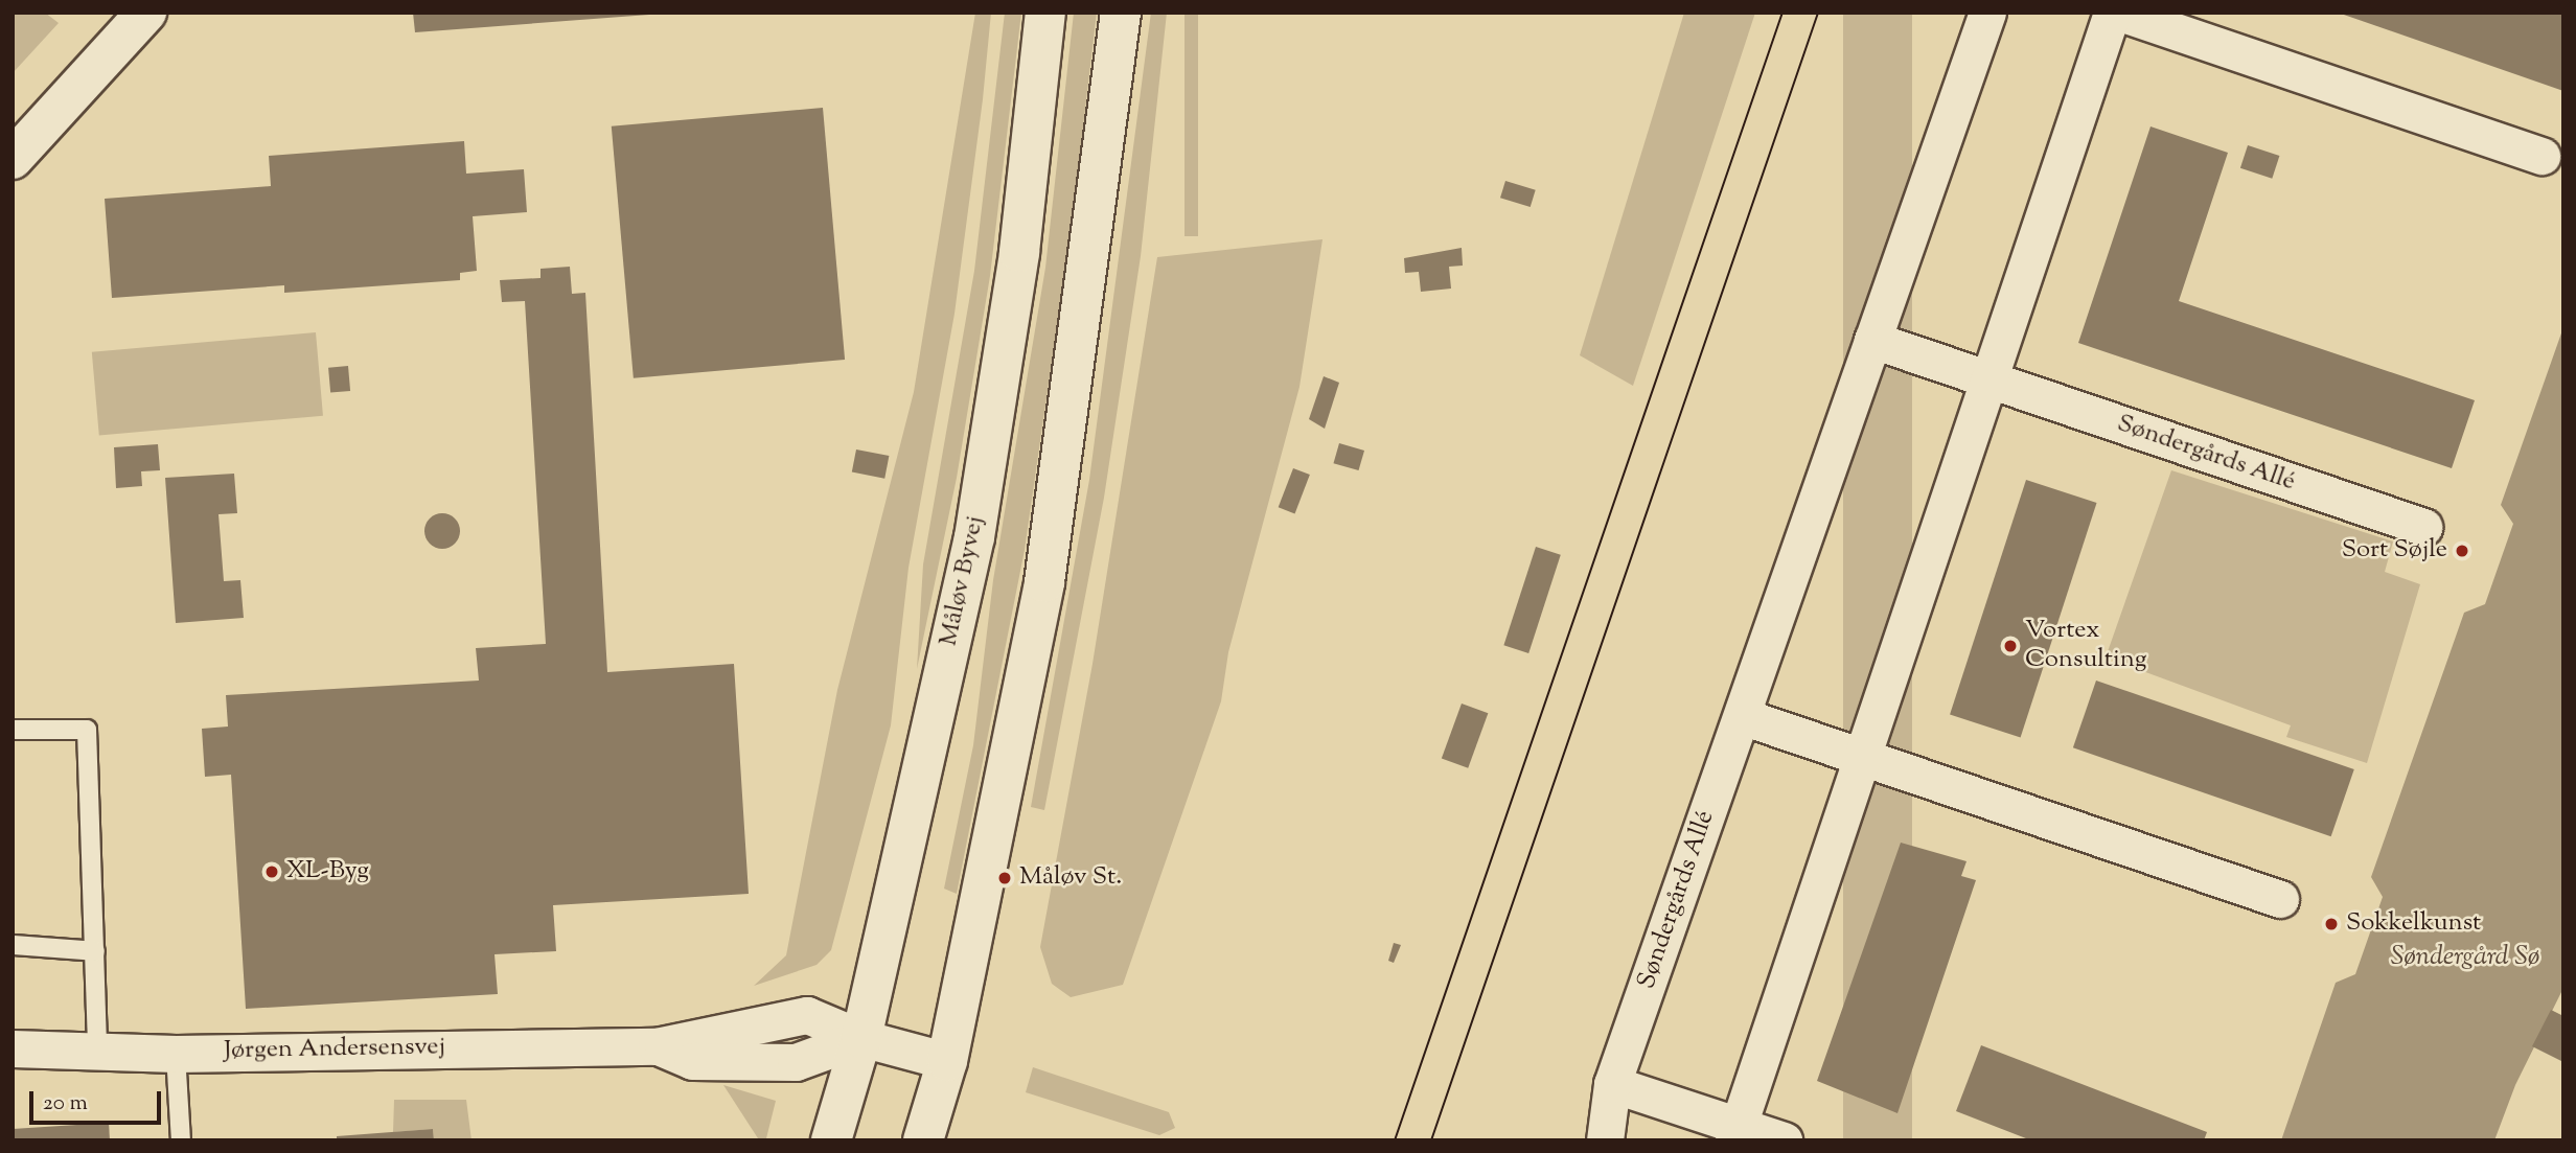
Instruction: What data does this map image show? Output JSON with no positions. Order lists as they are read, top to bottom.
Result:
{
  "streets": {
    "main road": ["Måløv Byvej"],
    "street": ["Søndergårds Allé", "Jørgen Andersensvej"]
  },
  "crossings": [
    ["Måløv Byvej", "Jørgen Andersensvej"]
  ],
  "water": ["Søndergård Sø"],
  "places": [
    "Sort Søjle",
    "Vortex Consulting",
    "XL-Byg",
    "Måløv St.",
    "Sokkelkunst"
  ],
  "scale_bar": "20 m"
}
